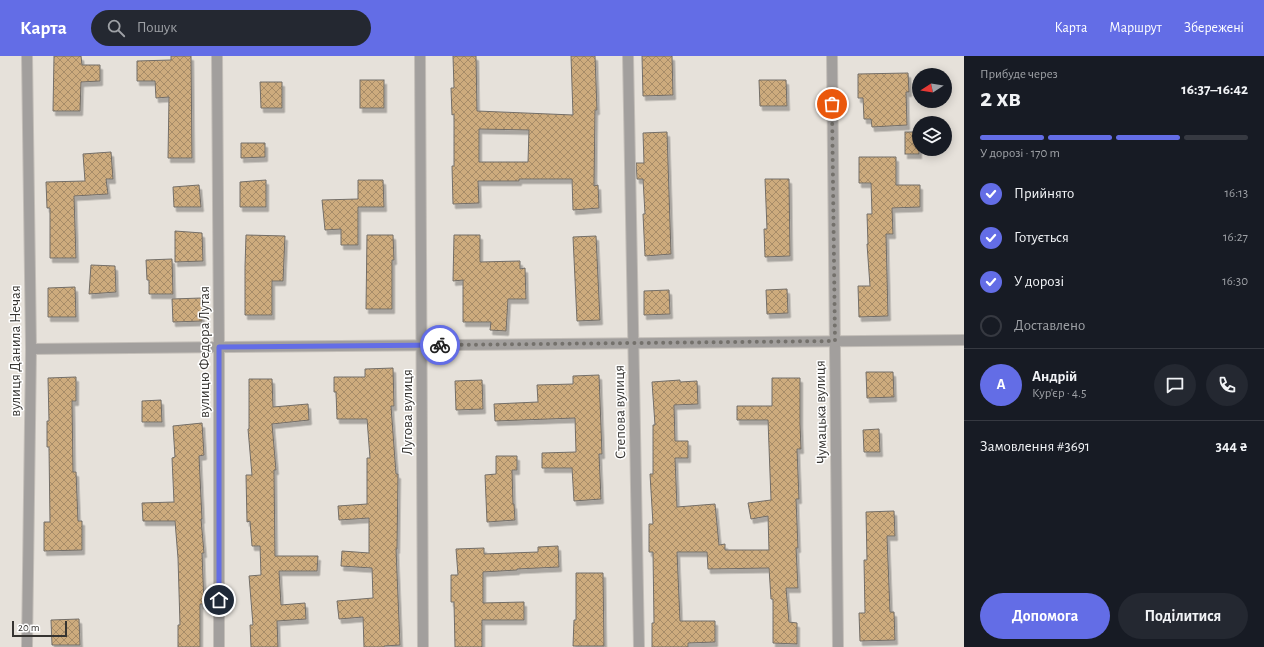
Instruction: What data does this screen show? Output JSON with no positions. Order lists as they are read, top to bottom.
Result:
{
  "streets": {
    "street": [
      "вулиця Данила Нечая",
      "вулицю Федора Лутая",
      "Лугова вулиця",
      "Степова вулиця",
      "Чумацька вулиця"
    ]
  },
  "scale_bar": "20 m",
  "north": "left",
  "page": {
    "header": "Карта",
    "search": "Пошук",
    "nav": ["Карта", "Маршрут", "Збережені"],
    "heading": ["2 хв", "Прибуде через", "16:37–16:42"],
    "panel": [
      "Андрій",
      "Кур’єр · 4.5",
      "Замовлення #3691",
      "344 ₴"
    ],
    "bar": "У дорозі · 170 m",
    "list": [
      ["Прийнято", "16:13"],
      ["Готується", "16:27"],
      ["У дорозі", "16:30"],
      "Доставлено"
    ],
    "round": "А",
    "buttons": ["Допомога", "Поділитися"],
    "scale": "20 m"
  }
}
